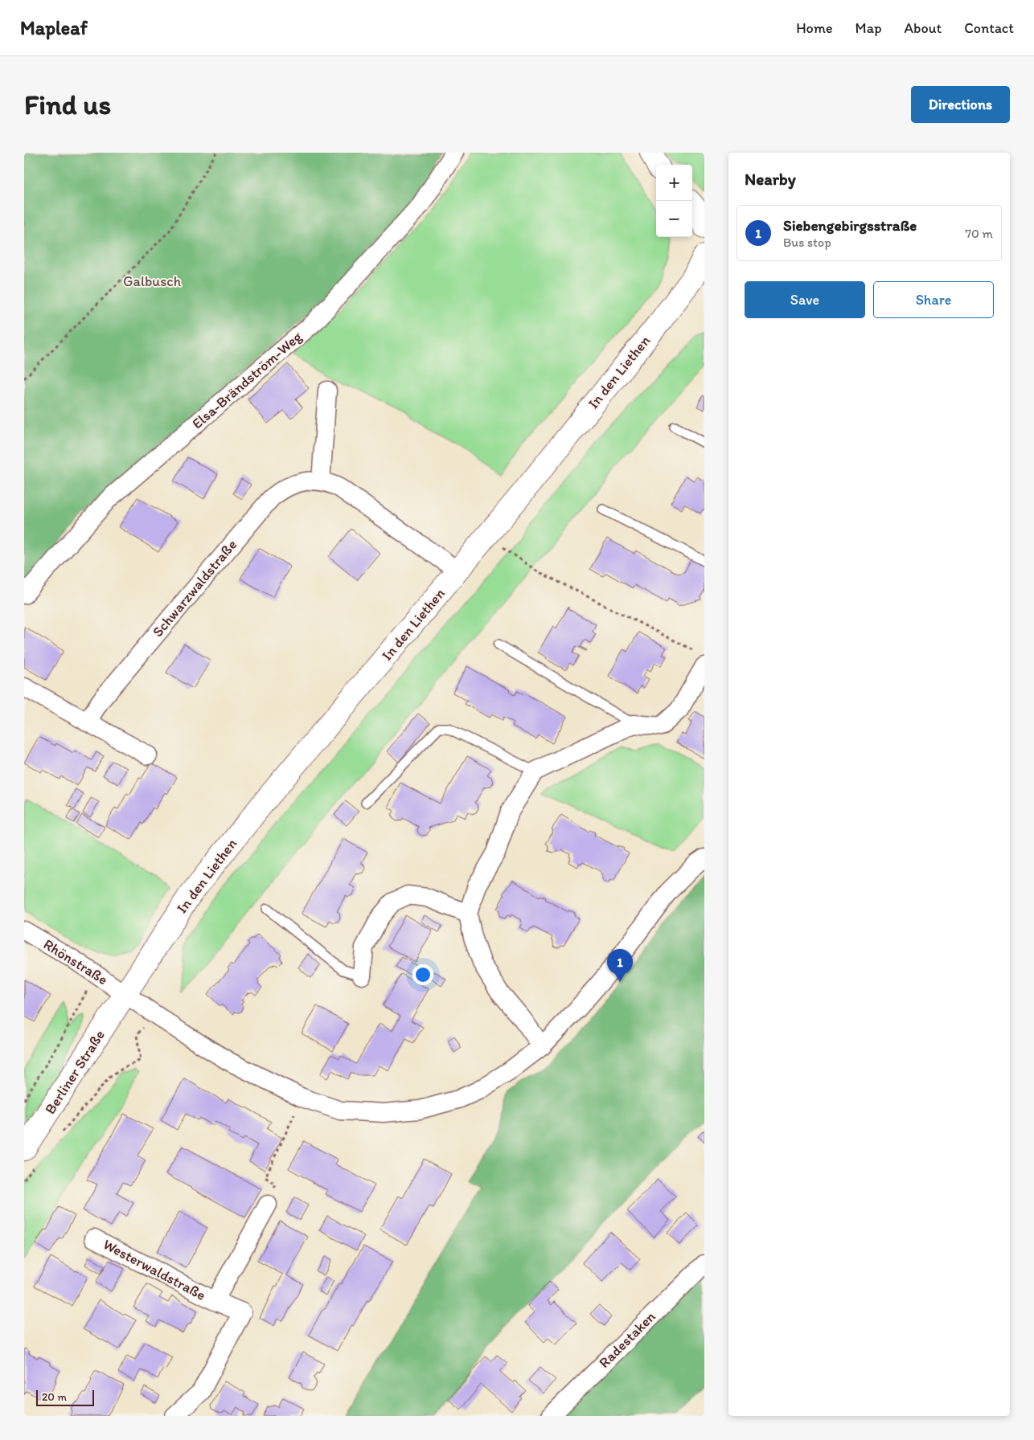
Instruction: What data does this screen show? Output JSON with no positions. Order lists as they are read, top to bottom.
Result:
{
  "streets": {
    "street": [
      "In den Liethen",
      "Elsa-Brändström-Weg",
      "Schwarzwaldstraße",
      "Rhönstraße",
      "Berliner Straße",
      "Westerwaldstraße",
      "Radestaken"
    ]
  },
  "crossings": [
    ["In den Liethen", "Schwarzwaldstraße"],
    ["In den Liethen", "Rhönstraße"],
    ["In den Liethen", "Berliner Straße"],
    ["Rhönstraße", "Berliner Straße"]
  ],
  "parks": ["Galbusch"],
  "scale_bar": "20 m",
  "page": {
    "header": "Mapleaf",
    "nav": [
      "Home",
      "Map",
      "About",
      "Contact"
    ],
    "buttons": [
      "Directions",
      ["Save", "Share"]
    ],
    "title": "Find us",
    "heading": "Nearby",
    "map_buttons": ["+", "−"],
    "list": [
      {
        "mark": "1",
        "name": "Siebengebirgsstraße",
        "note": "Bus stop",
        "value": "70 m"
      }
    ],
    "pins": "1",
    "scale": "20 m"
  }
}
